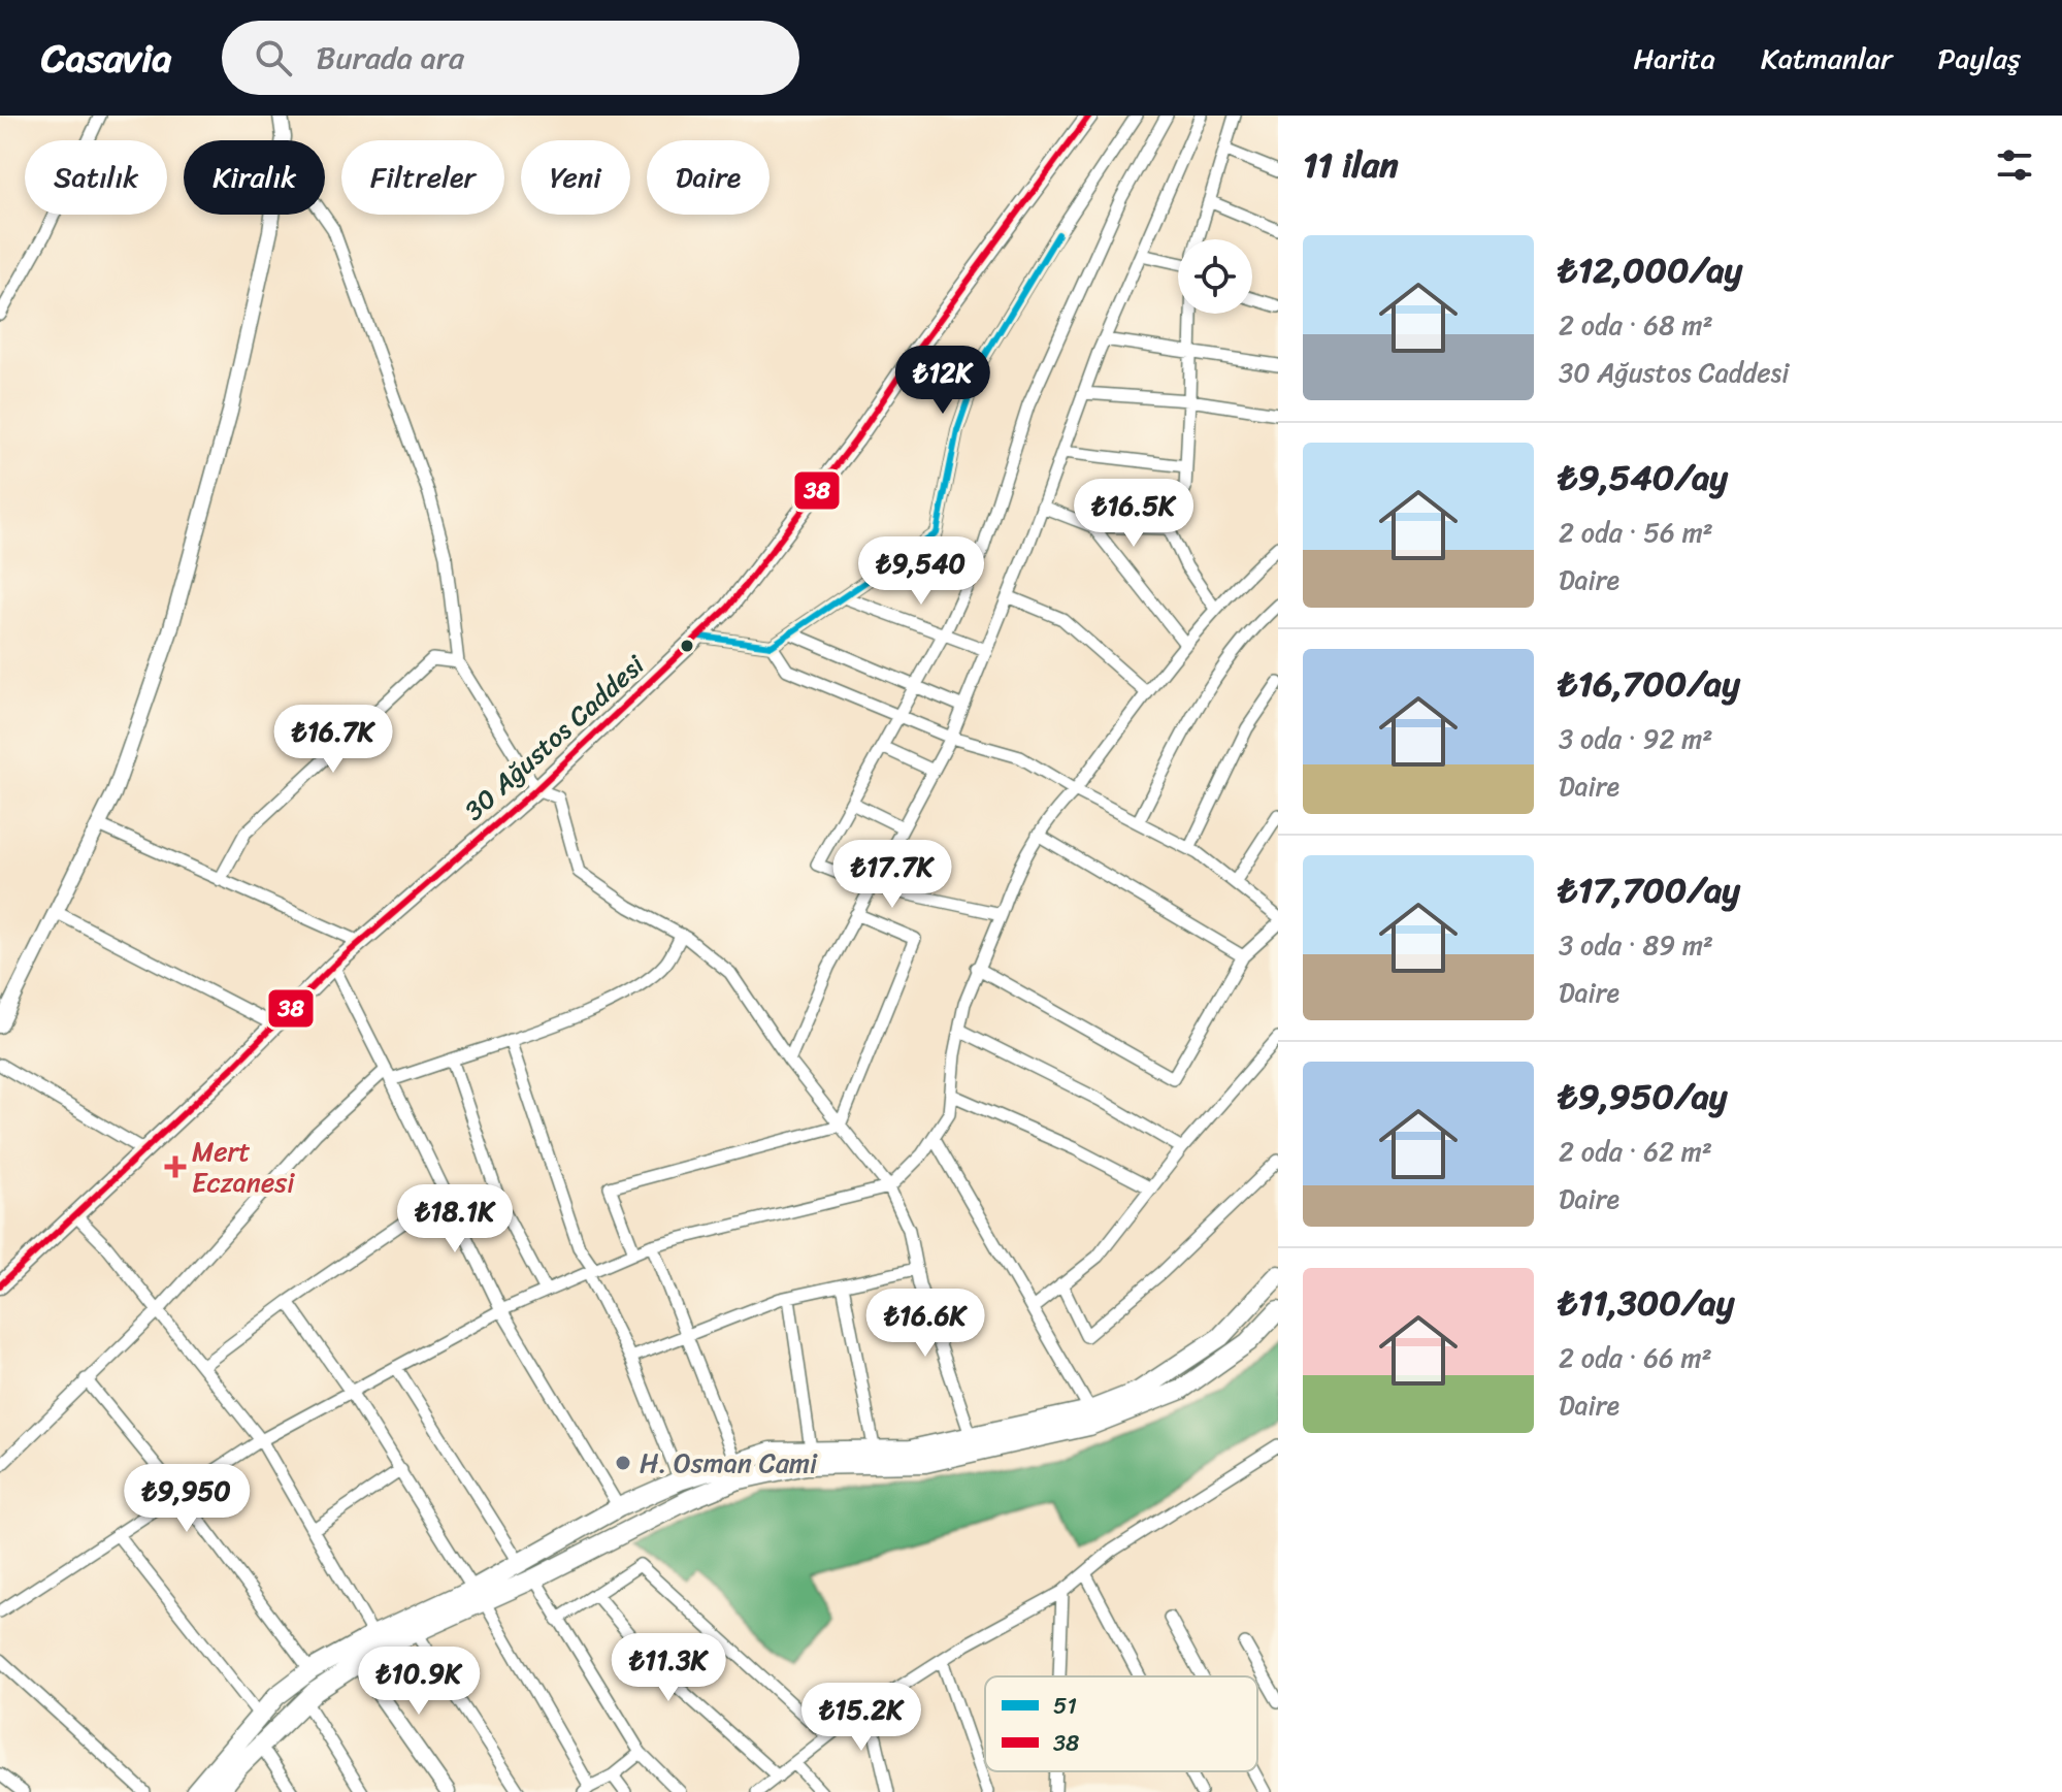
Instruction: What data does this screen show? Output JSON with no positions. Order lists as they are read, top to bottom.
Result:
{
  "streets": {
    "main road": ["30 Ağustos Caddesi"]
  },
  "places": {
    "health": ["Mert Eczanesi"],
    "other": ["H. Osman Cami"]
  },
  "lines": ["transit line 38", "transit line 51"],
  "legend": ["51", "38"],
  "page": {
    "header": "Casavia",
    "search": "Burada ara",
    "nav": ["Harita", "Katmanlar", "Paylaş"],
    "heading": "11 ilan",
    "chip": [
      "Satılık",
      "Kiralık",
      "Filtreler",
      "Yeni",
      "Daire"
    ],
    "list": [
      {
        "name": "₺12,000/ay",
        "note": "2 oda · 68 m² · 30 Ağustos Caddesi"
      },
      {
        "name": "₺9,540/ay",
        "note": "2 oda · 56 m² · Daire"
      },
      {
        "name": "₺16,700/ay",
        "note": "3 oda · 92 m² · Daire"
      },
      {
        "name": "₺17,700/ay",
        "note": "3 oda · 89 m² · Daire"
      },
      {
        "name": "₺9,950/ay",
        "note": "2 oda · 62 m² · Daire"
      },
      {
        "name": "₺11,300/ay",
        "note": "2 oda · 66 m² · Daire"
      }
    ],
    "price": [
      "₺12K",
      "₺16.5K",
      "₺9,540",
      "₺16.7K",
      "₺17.7K",
      "₺18.1K",
      "₺16.6K",
      "₺9,950",
      "₺11.3K",
      "₺10.9K",
      "₺15.2K"
    ]
  }
}
